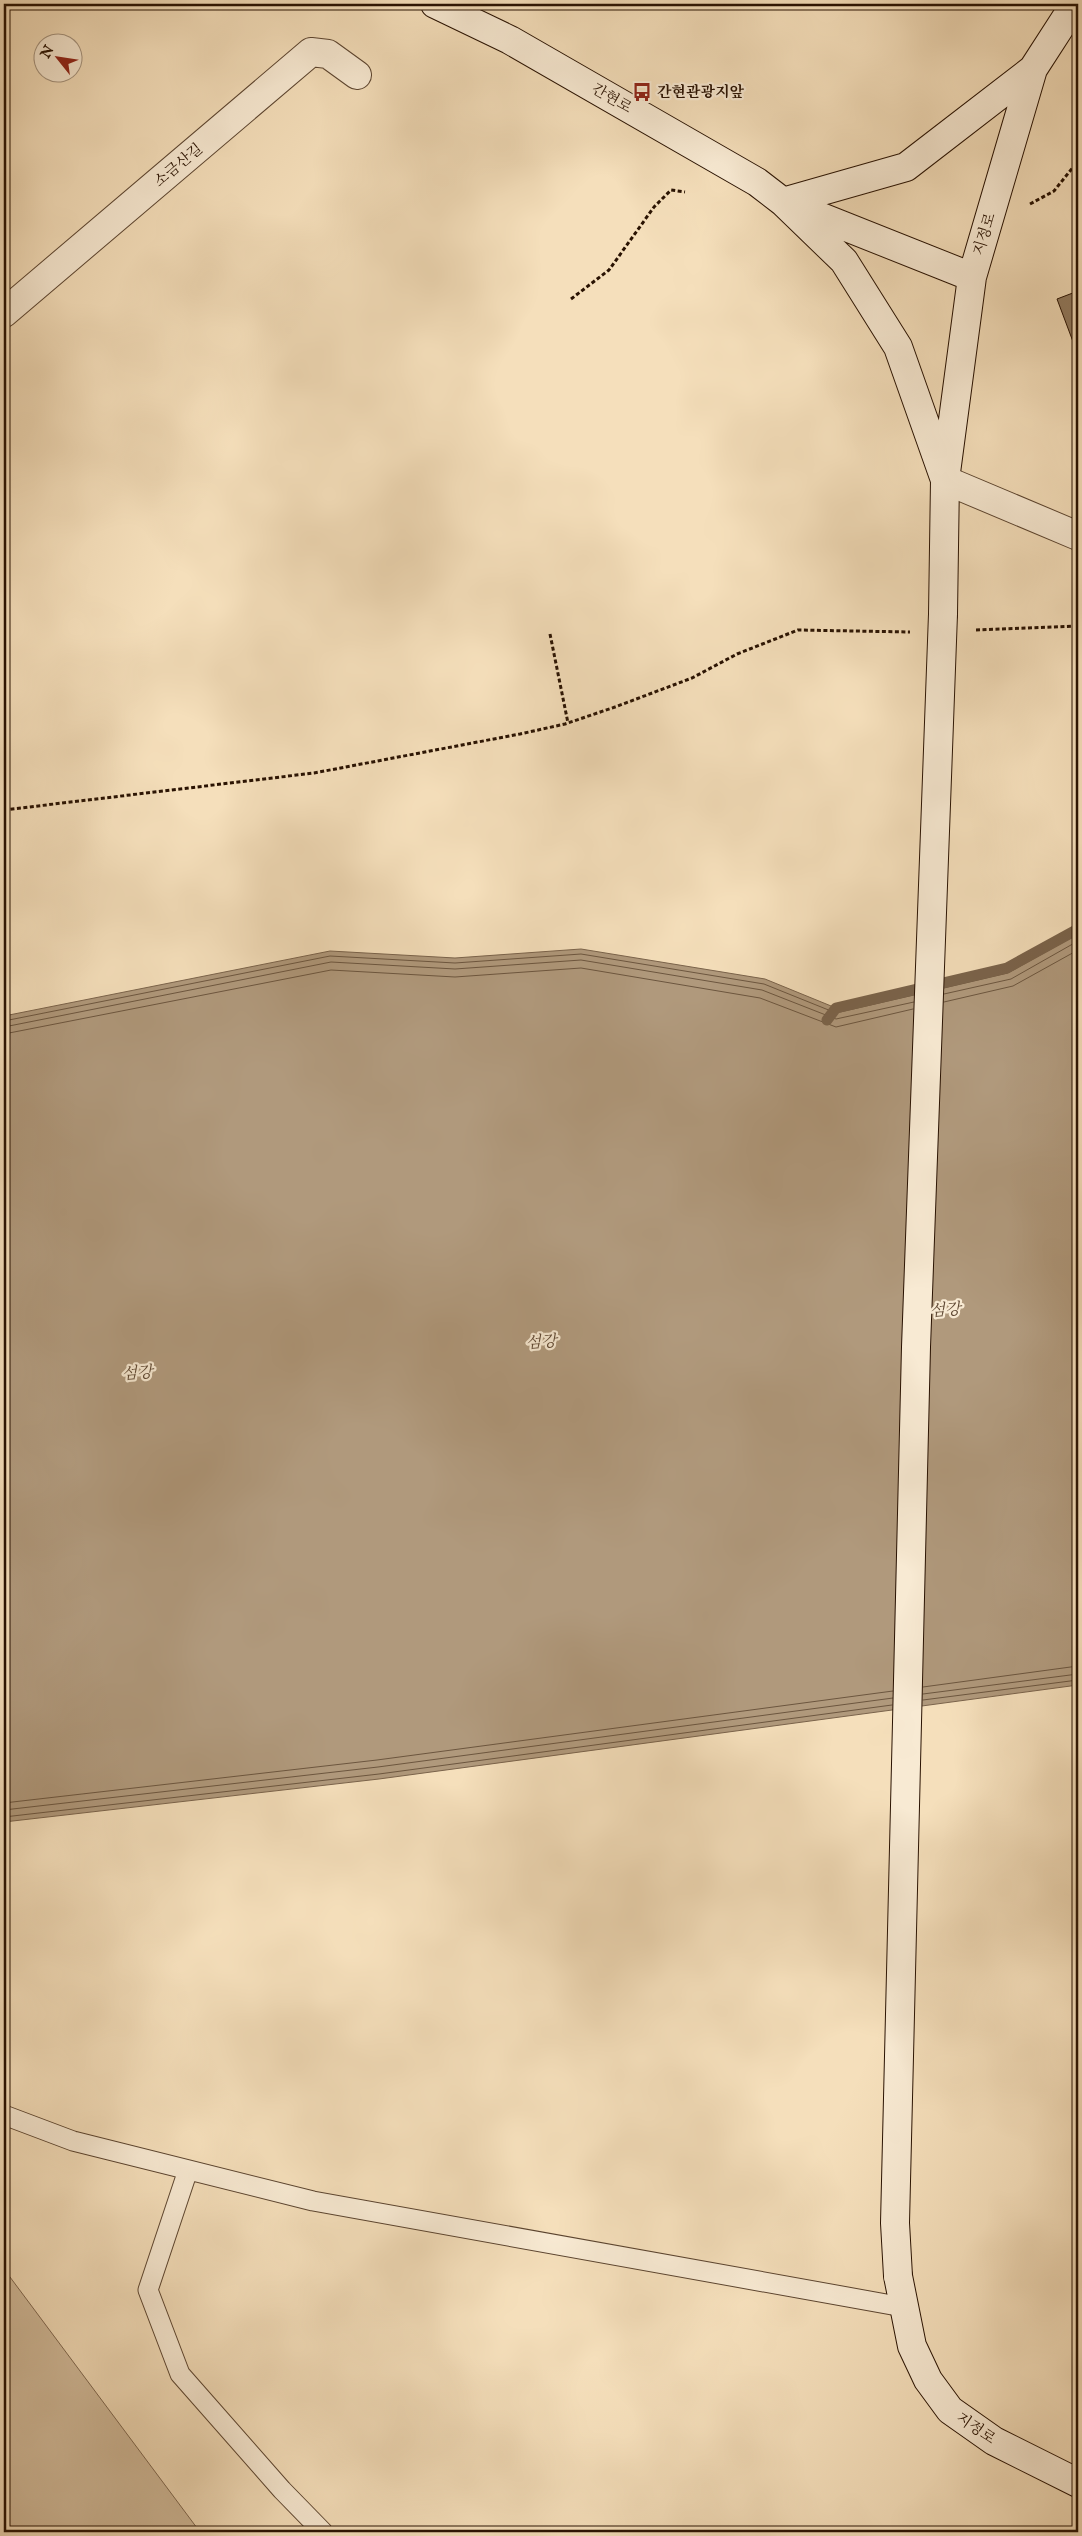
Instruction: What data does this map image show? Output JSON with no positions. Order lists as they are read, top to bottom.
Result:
{
  "streets": {
    "main road": ["간현로", "소금산길", "지정로"]
  },
  "water": ["섬강"],
  "places": {
    "bus stop": ["간현관광지앞"]
  },
  "north": "top left"
}
